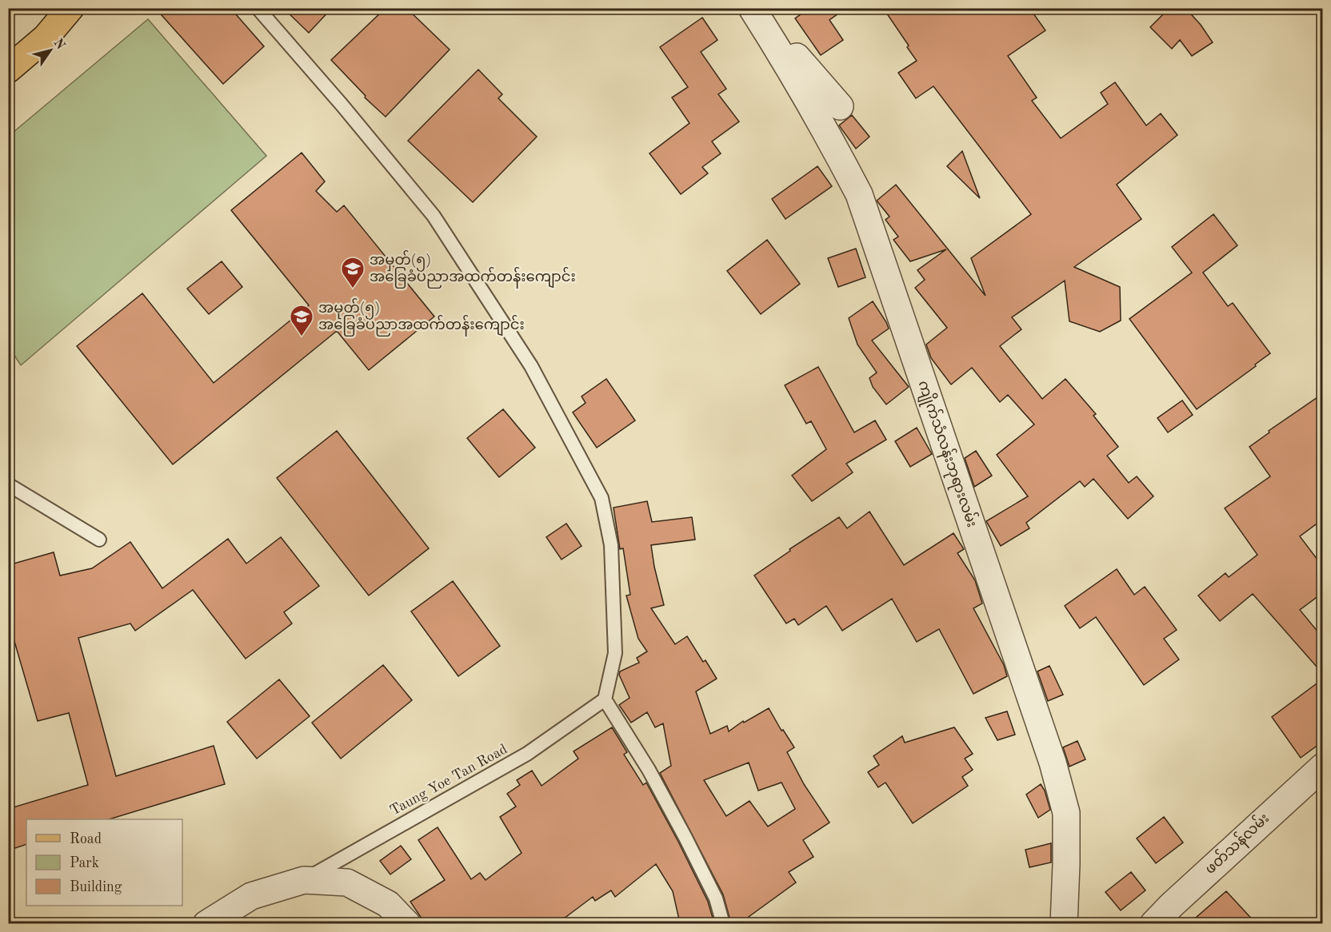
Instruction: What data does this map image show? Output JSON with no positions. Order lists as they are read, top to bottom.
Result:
{
  "streets": {
    "street": ["ကျိုက်သံလန်းဘုရားလမ်း", "ဖတ်သန်လမ်း"],
    "lane": ["Taung Yoe Tan Road"]
  },
  "places": {
    "school or university": ["အမှတ်(၅) အခြေခံပညာအထက်တန်းကျောင်း", "အမုတ်(၅) အခြေခံပညာအထက်တန်းကျောင်း"]
  },
  "legend": ["Road", "Park", "Building"],
  "north": "top right"
}
